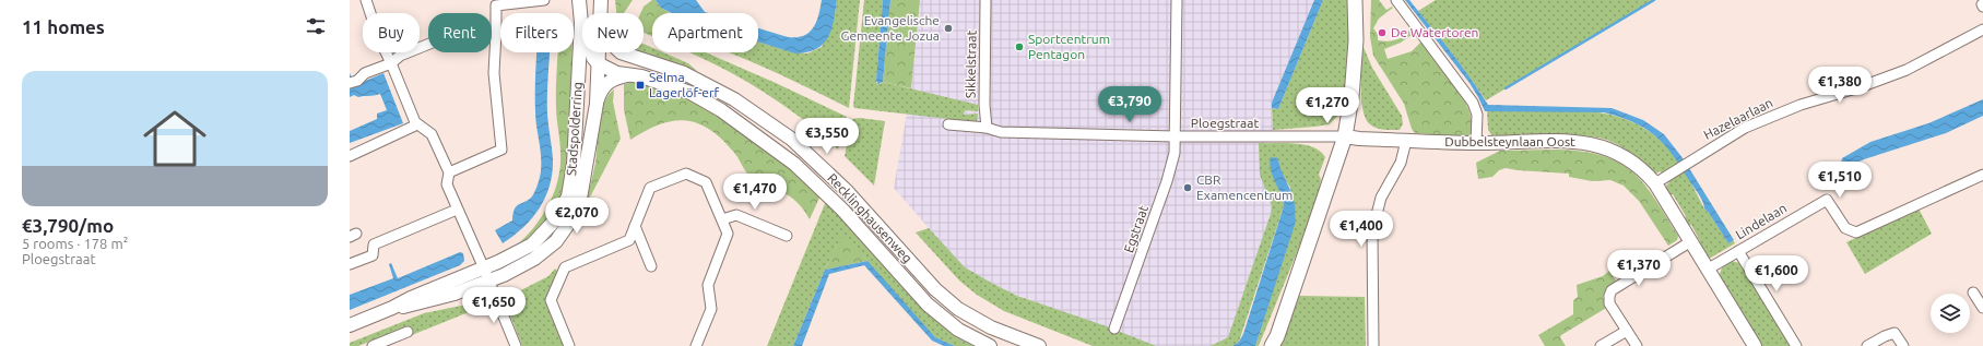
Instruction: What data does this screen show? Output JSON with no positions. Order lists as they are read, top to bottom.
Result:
{
  "streets": {
    "street": [
      "Sikkelstraat",
      "Hazelaarlaan",
      "Ploegstraat",
      "Stadspolderring",
      "Dubbelsteynlaan Oost",
      "Recklinghausenweg",
      "Lindelaan",
      "Egstraat"
    ]
  },
  "crossings": [
    ["Sikkelstraat", "Ploegstraat"],
    ["Hazelaarlaan", "Dubbelsteynlaan Oost"],
    ["Ploegstraat", "Dubbelsteynlaan Oost"],
    ["Ploegstraat", "Egstraat"],
    ["Stadspolderring", "Recklinghausenweg"],
    ["Dubbelsteynlaan Oost", "Lindelaan"]
  ],
  "places": {
    "other": [
      "Evangelische Gemeente Jozua",
      "De Watertoren",
      "Sportcentrum Pentagon",
      "CBR Examencentrum"
    ],
    "transit": ["Selma Lagerlöf-erf"]
  },
  "page": {
    "heading": "11 homes",
    "chip": [
      "Buy",
      "Rent",
      "Filters",
      "New",
      "Apartment"
    ],
    "list": [
      {
        "name": "€3,790/mo",
        "note": "5 rooms · 178 m² · Ploegstraat"
      }
    ],
    "price": [
      "€1,380",
      "€3,790",
      "€1,270",
      "€3,550",
      "€1,510",
      "€1,470",
      "€2,070",
      "€1,400",
      "€1,370",
      "€1,600",
      "€1,650"
    ]
  }
}
